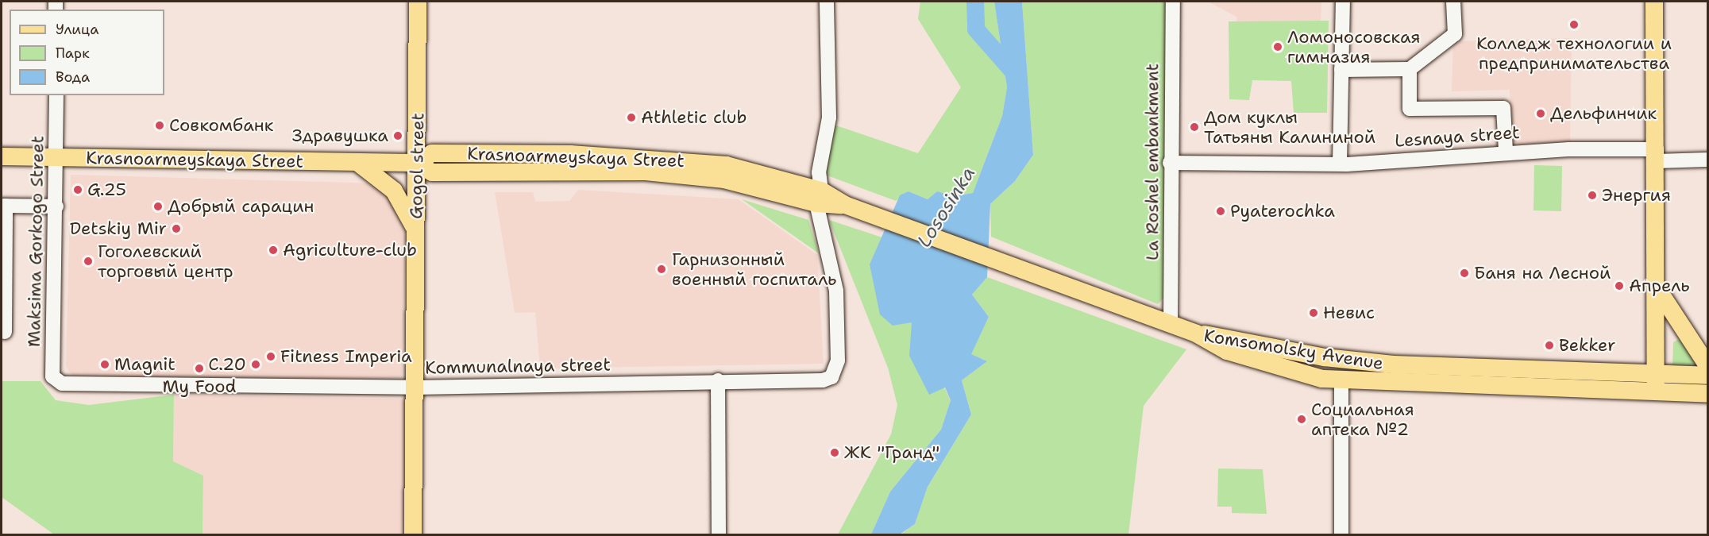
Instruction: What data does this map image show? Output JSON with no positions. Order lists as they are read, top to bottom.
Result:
{
  "streets": {
    "main road": ["Krasnoarmeyskaya Street", "Gogol street", "Komsomolsky Avenue"],
    "street": [
      "Lesnaya street",
      "La Roshel embankment",
      "Maksima Gorkogo Street",
      "Kommunalnaya street"
    ]
  },
  "crossings": [
    ["Lesnaya street", "La Roshel embankment"],
    ["Krasnoarmeyskaya Street", "Gogol street"],
    ["Krasnoarmeyskaya Street", "Maksima Gorkogo Street"],
    ["Krasnoarmeyskaya Street", "Komsomolsky Avenue"],
    ["Krasnoarmeyskaya Street", "Kommunalnaya street"],
    ["La Roshel embankment", "Komsomolsky Avenue"],
    ["Gogol street", "Kommunalnaya street"],
    ["Maksima Gorkogo Street", "Kommunalnaya street"]
  ],
  "water": ["Lososinka"],
  "places": [
    "Колледж технологии и предпринимательства",
    "Ломоносовская гимназия",
    "Дельфинчик",
    "Athletic club",
    "Совкомбанк",
    "Дом куклы Татьяны Калининой",
    "Здравушка",
    "G.25",
    "Энергия",
    "Добрый сарацин",
    "Pyaterochka",
    "Detskiy Mir",
    "Agriculture-club",
    "Гоголевский торговый центр",
    "Гарнизонный военный госпиталь",
    "Баня на Лесной",
    "Апрель",
    "Невис",
    "Bekker",
    "Fitness Imperia",
    "Magnit",
    "C.20",
    "My Food",
    "Социальная аптека №2",
    "ЖК \"Гранд\""
  ],
  "legend": ["Улица", "Парк", "Вода"]
}
